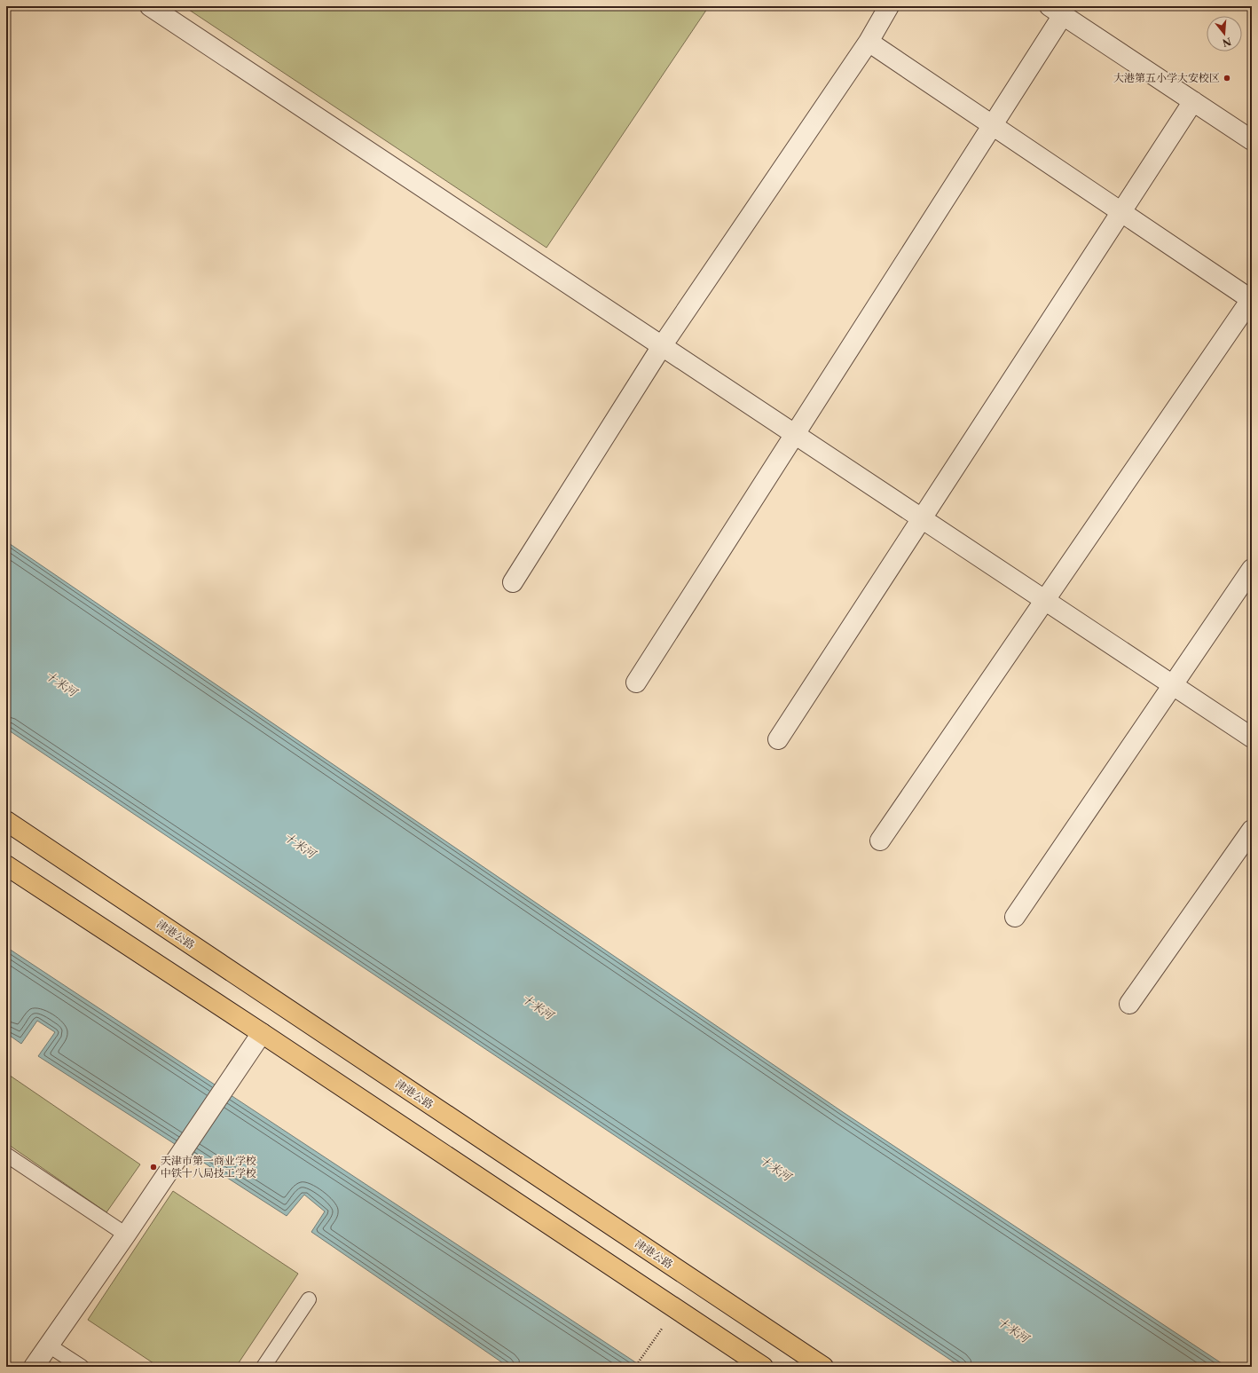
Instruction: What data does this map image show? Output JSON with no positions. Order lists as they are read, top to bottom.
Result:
{
  "streets": {
    "main road": ["津港公路"]
  },
  "water": ["十米河"],
  "places": ["大港第五小学大安校区", "天津市第一商业学校 中铁十八局技工学校"],
  "north": "bottom"
}
